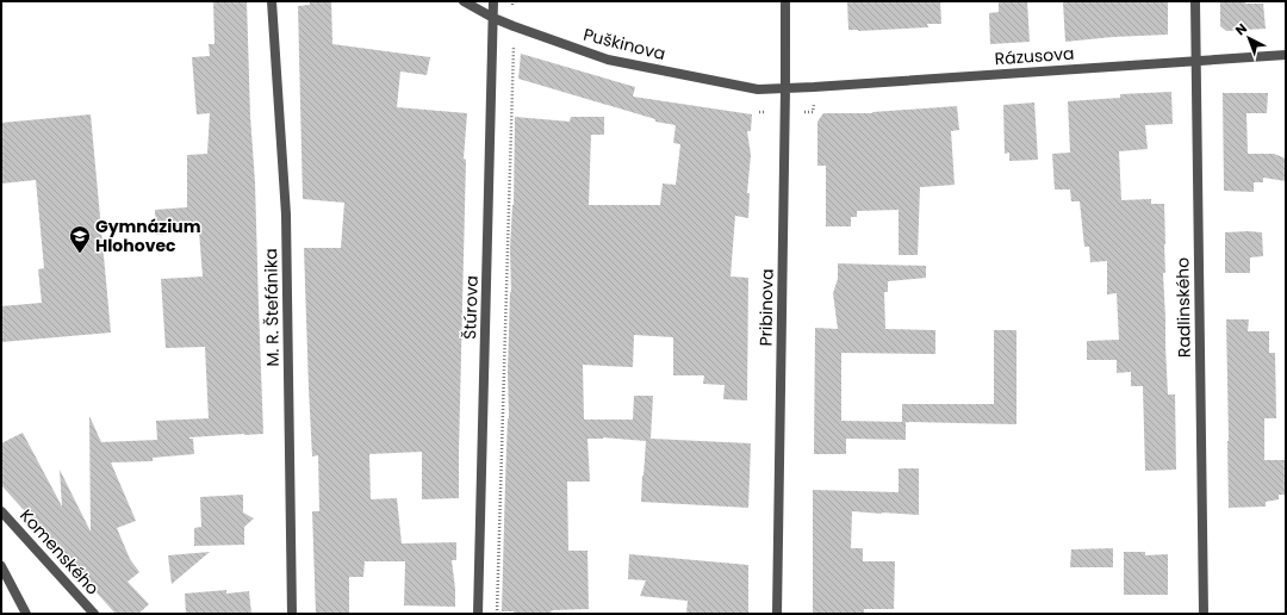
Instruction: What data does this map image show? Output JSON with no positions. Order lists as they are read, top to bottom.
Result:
{
  "streets": {
    "street": [
      "Puškinova",
      "Rázusova",
      "M. R. Štefánika",
      "Štúrova",
      "Pribinova",
      "Radlinského",
      "Komenského"
    ]
  },
  "crossings": [
    ["Puškinova", "Rázusova"],
    ["Puškinova", "Štúrova"],
    ["Puškinova", "Pribinova"],
    ["Rázusova", "Pribinova"],
    ["Rázusova", "Radlinského"]
  ],
  "places": {
    "school or university": ["Gymnázium Hlohovec"]
  },
  "north": "top left"
}
